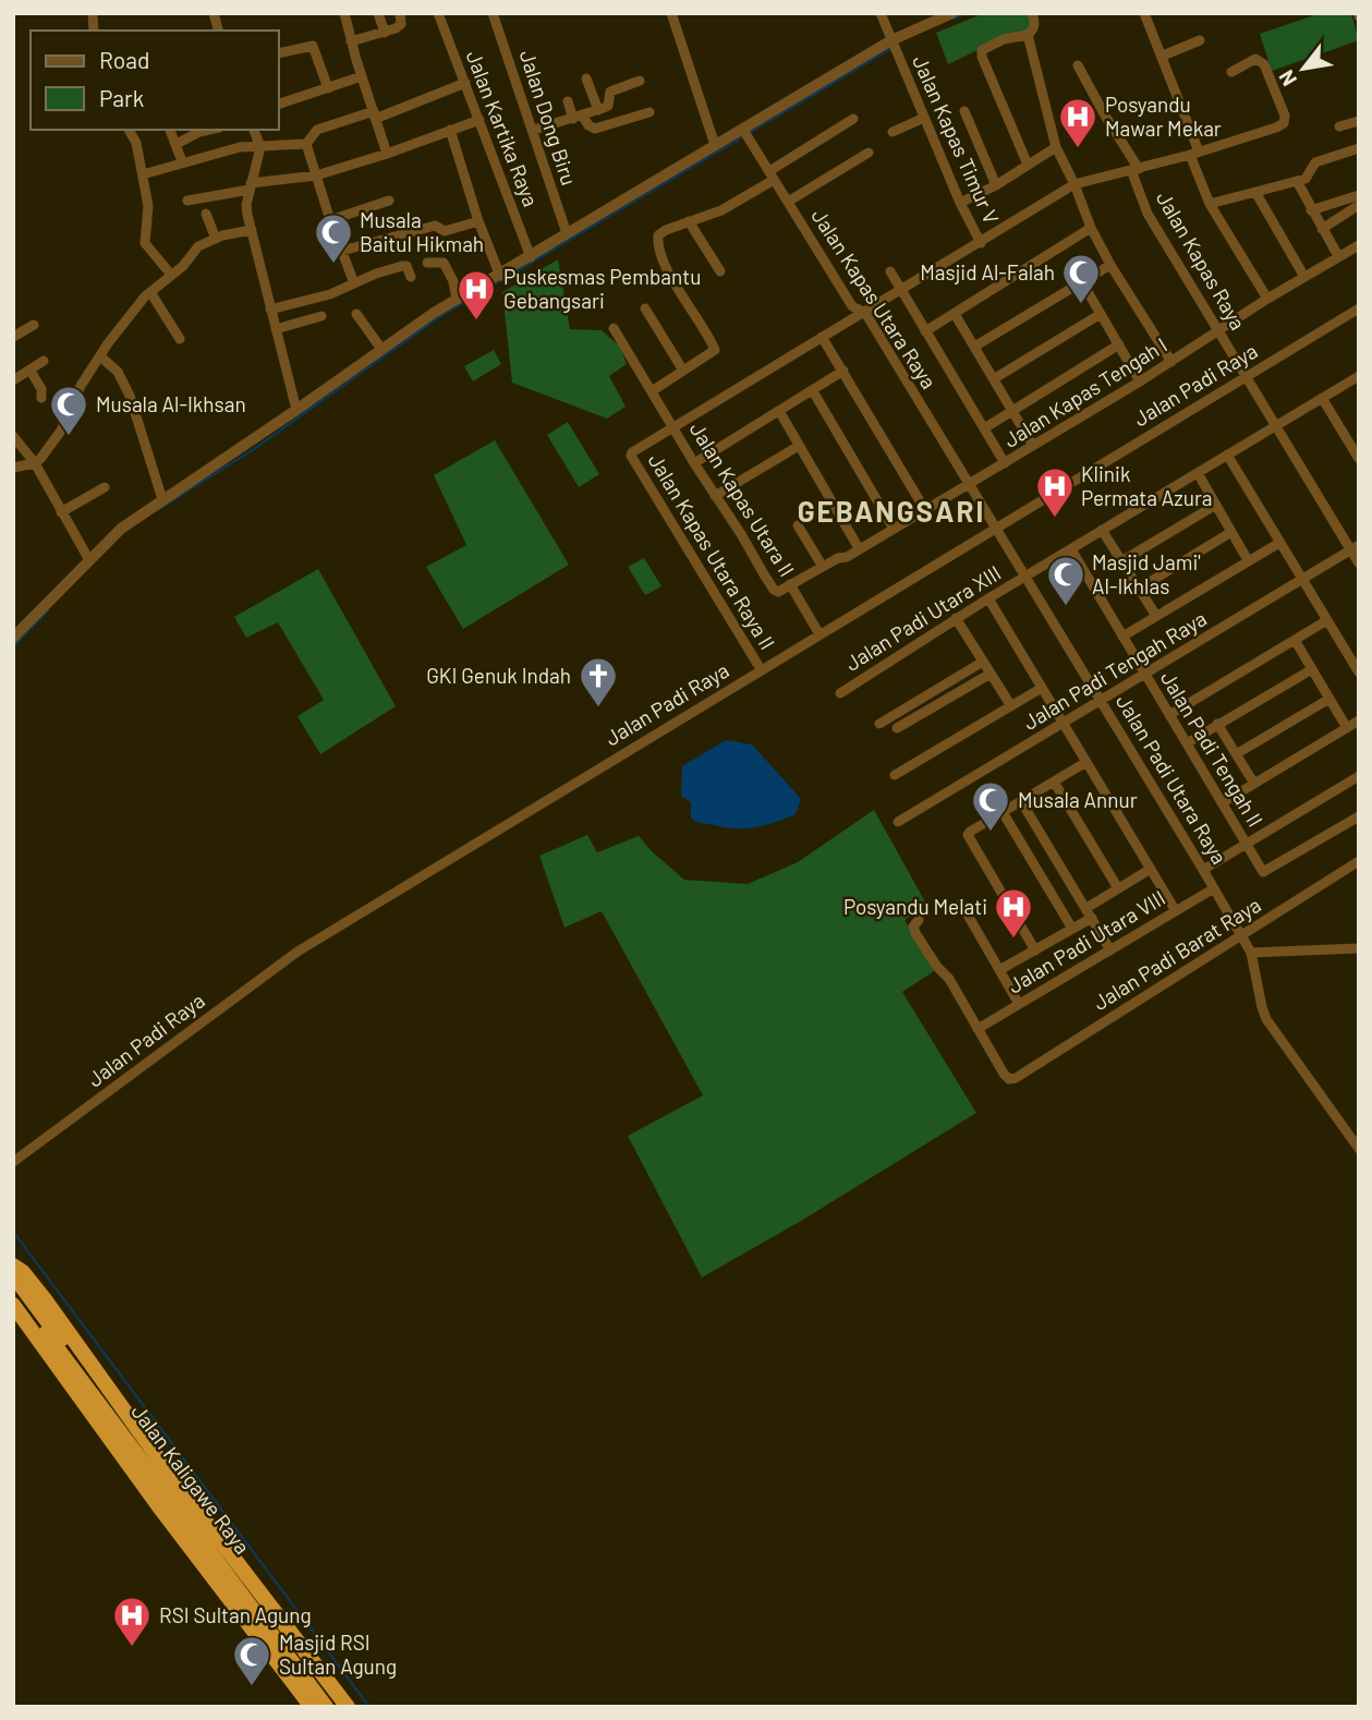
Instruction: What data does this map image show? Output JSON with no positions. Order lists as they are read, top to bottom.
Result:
{
  "streets": {
    "highway": ["Jalan Kaligawe Raya"],
    "street": [
      "Jalan Dong Biru",
      "Jalan Kartika Raya",
      "Jalan Kapas Timur V",
      "Jalan Kapas Raya",
      "Jalan Kapas Utara Raya",
      "Jalan Padi Raya",
      "Jalan Kapas Tengah I",
      "Jalan Kapas Utara II",
      "Jalan Kapas Utara Raya II",
      "Jalan Padi Utara XIII",
      "Jalan Padi Tengah Raya",
      "Jalan Padi Tengah II",
      "Jalan Padi Utara Raya",
      "Jalan Padi Utara VIII",
      "Jalan Padi Barat Raya"
    ]
  },
  "crossings": [
    ["Jalan Kapas Raya", "Jalan Padi Raya"],
    ["Jalan Kapas Raya", "Jalan Kapas Tengah I"],
    ["Jalan Kapas Raya", "Jalan Padi Utara XIII"],
    ["Jalan Kapas Raya", "Jalan Padi Tengah Raya"],
    ["Jalan Kapas Utara Raya", "Jalan Padi Raya"],
    ["Jalan Kapas Utara Raya", "Jalan Kapas Tengah I"],
    ["Jalan Kapas Utara Raya", "Jalan Padi Utara Raya"],
    ["Jalan Padi Raya", "Jalan Kapas Utara Raya II"],
    ["Jalan Padi Raya", "Jalan Padi Utara Raya"],
    ["Jalan Kapas Tengah I", "Jalan Kapas Utara II"],
    ["Jalan Kapas Utara II", "Jalan Kapas Utara Raya II"],
    ["Jalan Padi Utara XIII", "Jalan Padi Tengah II"],
    ["Jalan Padi Utara XIII", "Jalan Padi Utara Raya"],
    ["Jalan Padi Tengah Raya", "Jalan Padi Tengah II"],
    ["Jalan Padi Tengah Raya", "Jalan Padi Utara Raya"],
    ["Jalan Padi Utara Raya", "Jalan Padi Utara VIII"],
    ["Jalan Padi Utara Raya", "Jalan Padi Barat Raya"],
    ["Jalan Padi Utara VIII", "Jalan Padi Barat Raya"]
  ],
  "districts": ["GEBANGSARI"],
  "places": {
    "hospital": [
      "Posyandu Mawar Mekar",
      "Puskesmas Pembantu Gebangsari",
      "Klinik Permata Azura",
      "Posyandu Melati",
      "RSI Sultan Agung"
    ],
    "mosque": [
      "Musala Baitul Hikmah",
      "Masjid Al-Falah",
      "Musala Al-Ikhsan",
      "Masjid Jami' Al-Ikhlas",
      "Musala Annur",
      "Masjid RSI Sultan Agung"
    ],
    "church": ["GKI Genuk Indah"]
  },
  "legend": ["Road", "Park"],
  "north": "bottom left"
}
